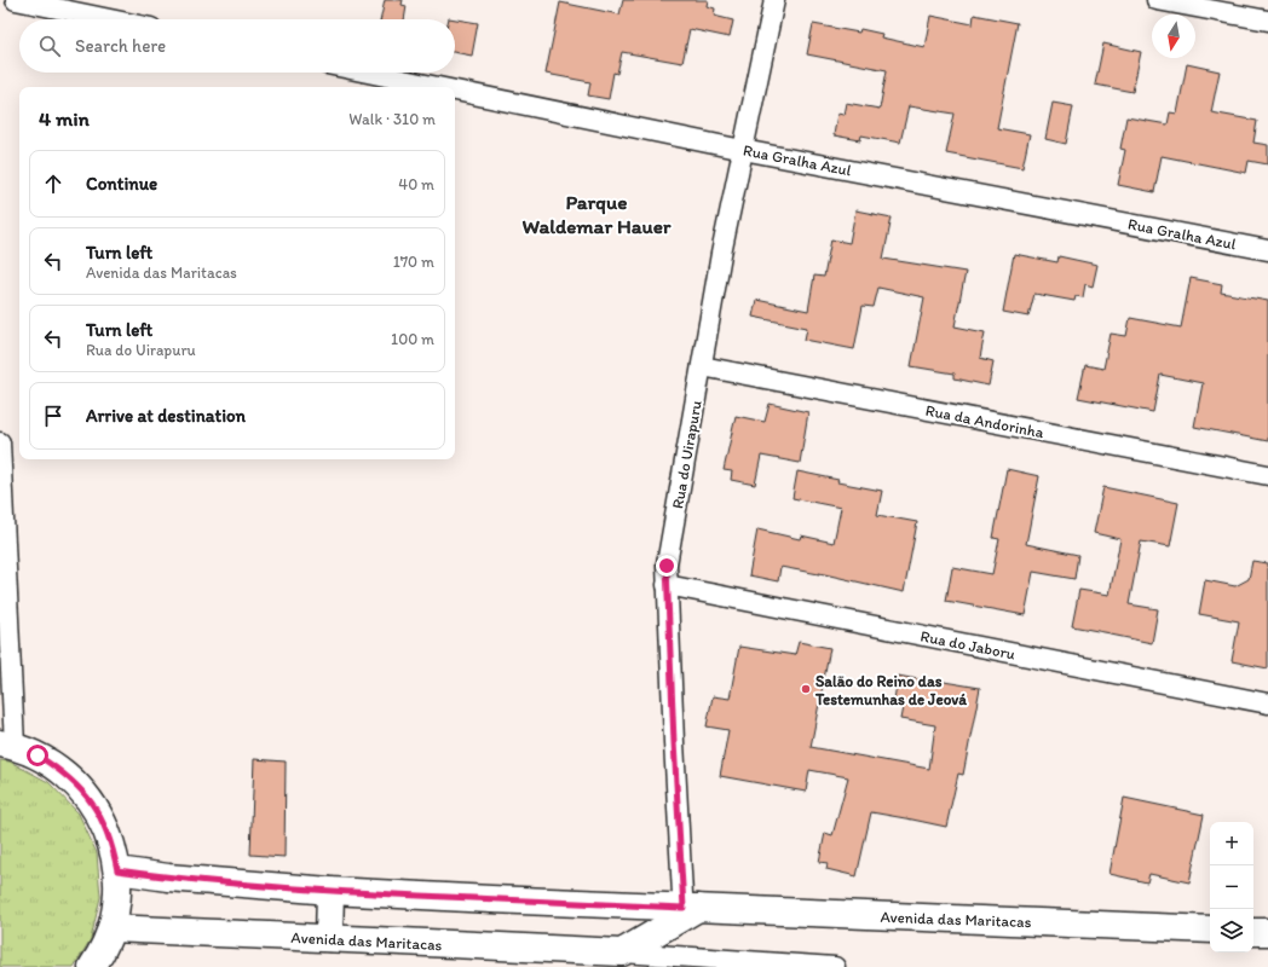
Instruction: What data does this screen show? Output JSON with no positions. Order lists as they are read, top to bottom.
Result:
{
  "streets": {
    "street": [
      "Rua Gralha Azul",
      "Rua da Andorinha",
      "Rua do Uirapuru",
      "Rua do Jaboru",
      "Avenida das Maritacas"
    ]
  },
  "crossings": [
    ["Rua Gralha Azul", "Rua do Uirapuru"],
    ["Rua da Andorinha", "Rua do Uirapuru"],
    ["Rua do Uirapuru", "Rua do Jaboru"],
    ["Rua do Uirapuru", "Avenida das Maritacas"]
  ],
  "districts": ["Parque Waldemar Hauer"],
  "places": ["Salão do Reino das Testemunhas de Jeová"],
  "north": "bottom",
  "page": {
    "search": "Search here",
    "heading": ["4 min", "Walk · 310 m"],
    "list": [
      ["Continue", "40 m"],
      ["Turn left", "Avenida das Maritacas", "170 m"],
      ["Turn left", "Rua do Uirapuru", "100 m"],
      "Arrive at destination"
    ],
    "map_buttons": ["+", "−"]
  }
}
